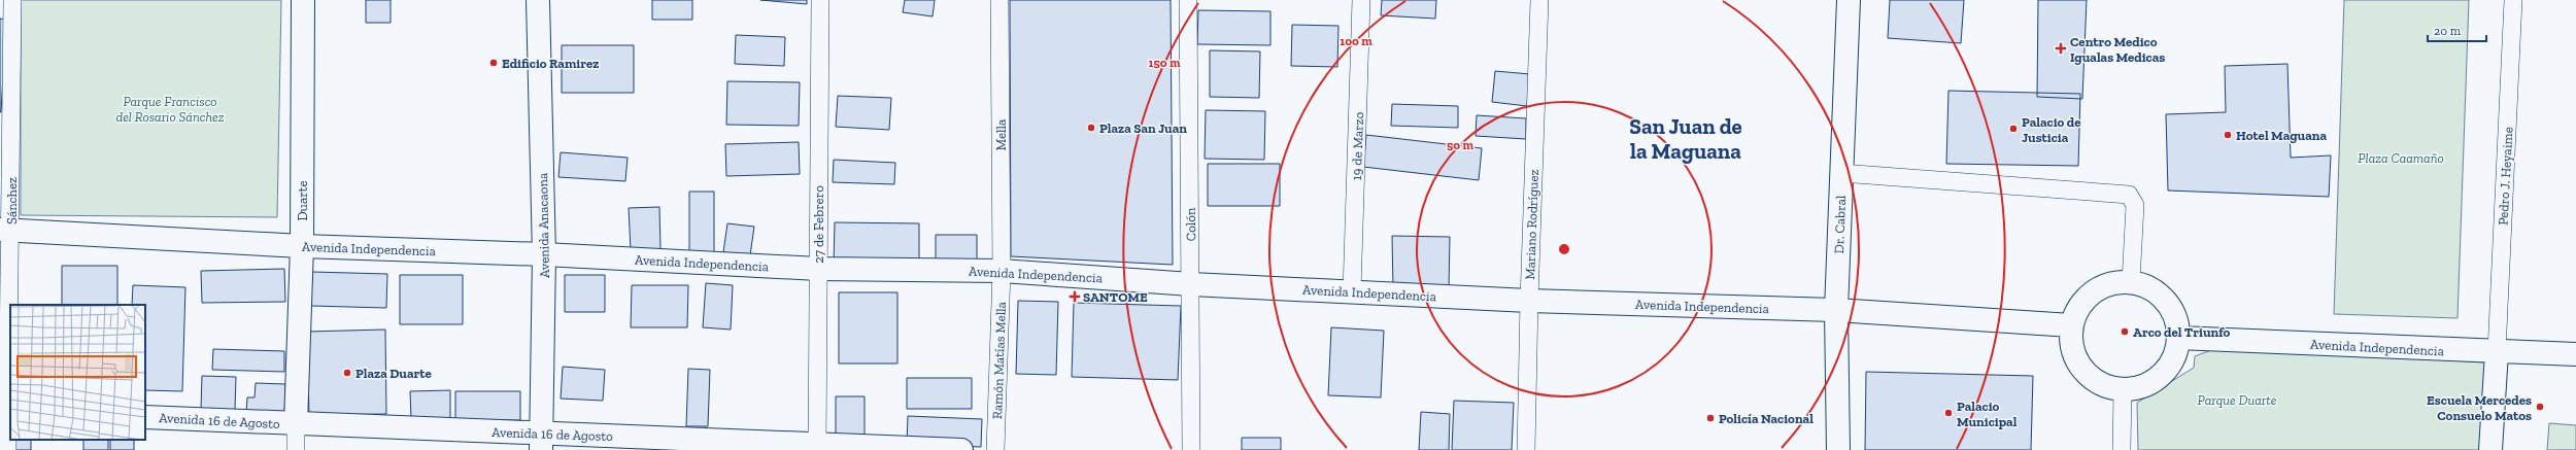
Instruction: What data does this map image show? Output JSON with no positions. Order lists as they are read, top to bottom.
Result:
{
  "streets": {
    "main road": [
      "Duarte",
      "Dr. Cabral",
      "Avenida Anacaona",
      "Avenida Independencia",
      "Avenida 16 de Agosto"
    ],
    "street": [
      "Mella",
      "19 de Marzo",
      "Pedro J. Heyaime",
      "Sánchez",
      "27 de Febrero",
      "Colón",
      "Mariano Rodríguez",
      "Ramón Matías Mella"
    ]
  },
  "crossings": [
    ["Mella", "Avenida Independencia"],
    ["Mella", "Ramón Matías Mella"],
    ["19 de Marzo", "Avenida Independencia"],
    ["Pedro J. Heyaime", "Avenida Independencia"],
    ["Sánchez", "Avenida Independencia"],
    ["Duarte", "Avenida Independencia"],
    ["Duarte", "Avenida 16 de Agosto"],
    ["27 de Febrero", "Avenida Independencia"],
    ["27 de Febrero", "Avenida 16 de Agosto"],
    ["Colón", "Avenida Independencia"],
    ["Mariano Rodríguez", "Avenida Independencia"],
    ["Dr. Cabral", "Avenida Independencia"],
    ["Avenida Anacaona", "Avenida Independencia"],
    ["Avenida Anacaona", "Avenida 16 de Agosto"],
    ["Avenida Independencia", "Ramón Matías Mella"]
  ],
  "districts": ["San Juan de la Maguana"],
  "parks": ["Parque Francisco del Rosario Sánchez", "Plaza Caamaño", "Parque Duarte"],
  "places": {
    "health": ["Centro Medico Igualas Medicas", "SANTOME"],
    "other": [
      "Edificio Ramirez",
      "Plaza San Juan",
      "Palacio de Justicia",
      "Hotel Maguana",
      "Arco del Triunfo",
      "Plaza Duarte",
      "Escuela Mercedes Consuelo Matos",
      "Palacio Municipal",
      "Policía Nacional"
    ]
  },
  "scale_bar": "20 m",
  "rings": ["100 m", "150 m", "50 m"]
}
